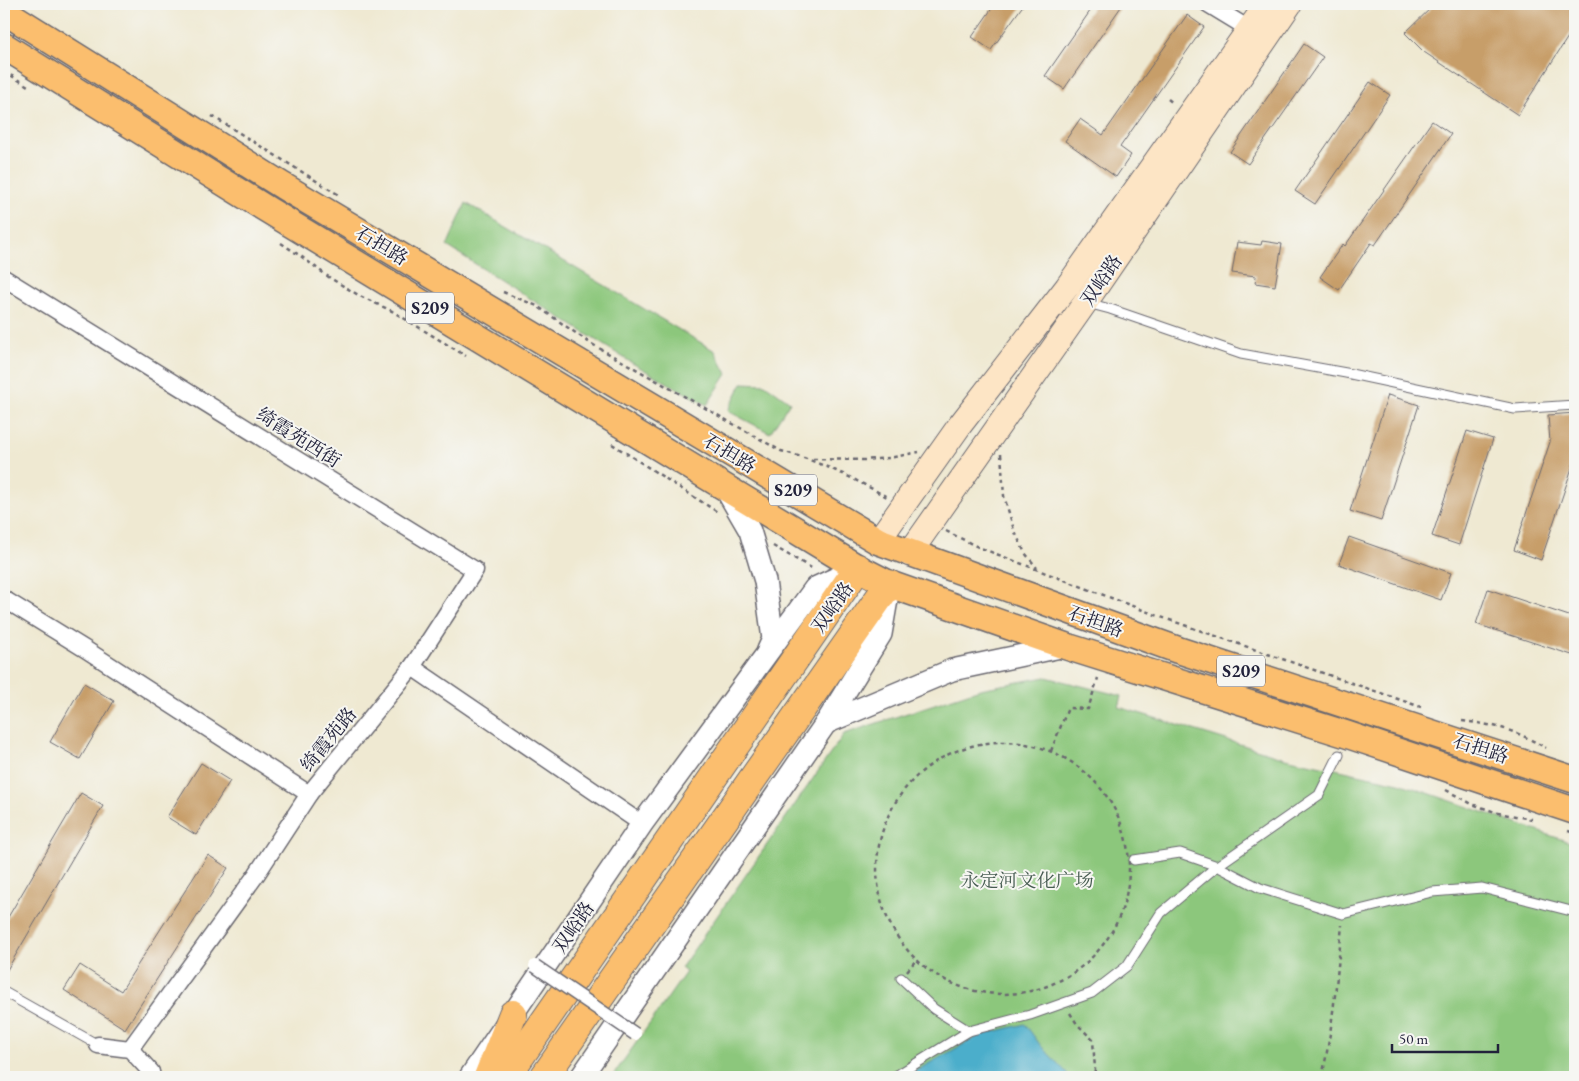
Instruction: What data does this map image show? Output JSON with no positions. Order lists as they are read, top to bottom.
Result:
{
  "streets": {
    "highway": ["双峪路"],
    "main road": ["石担路", "S209"],
    "street": ["绮霞苑西街", "绮霞苑路"]
  },
  "crossings": [
    ["石担路", "双峪路"],
    ["绮霞苑西街", "绮霞苑路"]
  ],
  "parks": ["永定河文化广场"],
  "scale_bar": "50 m"
}
